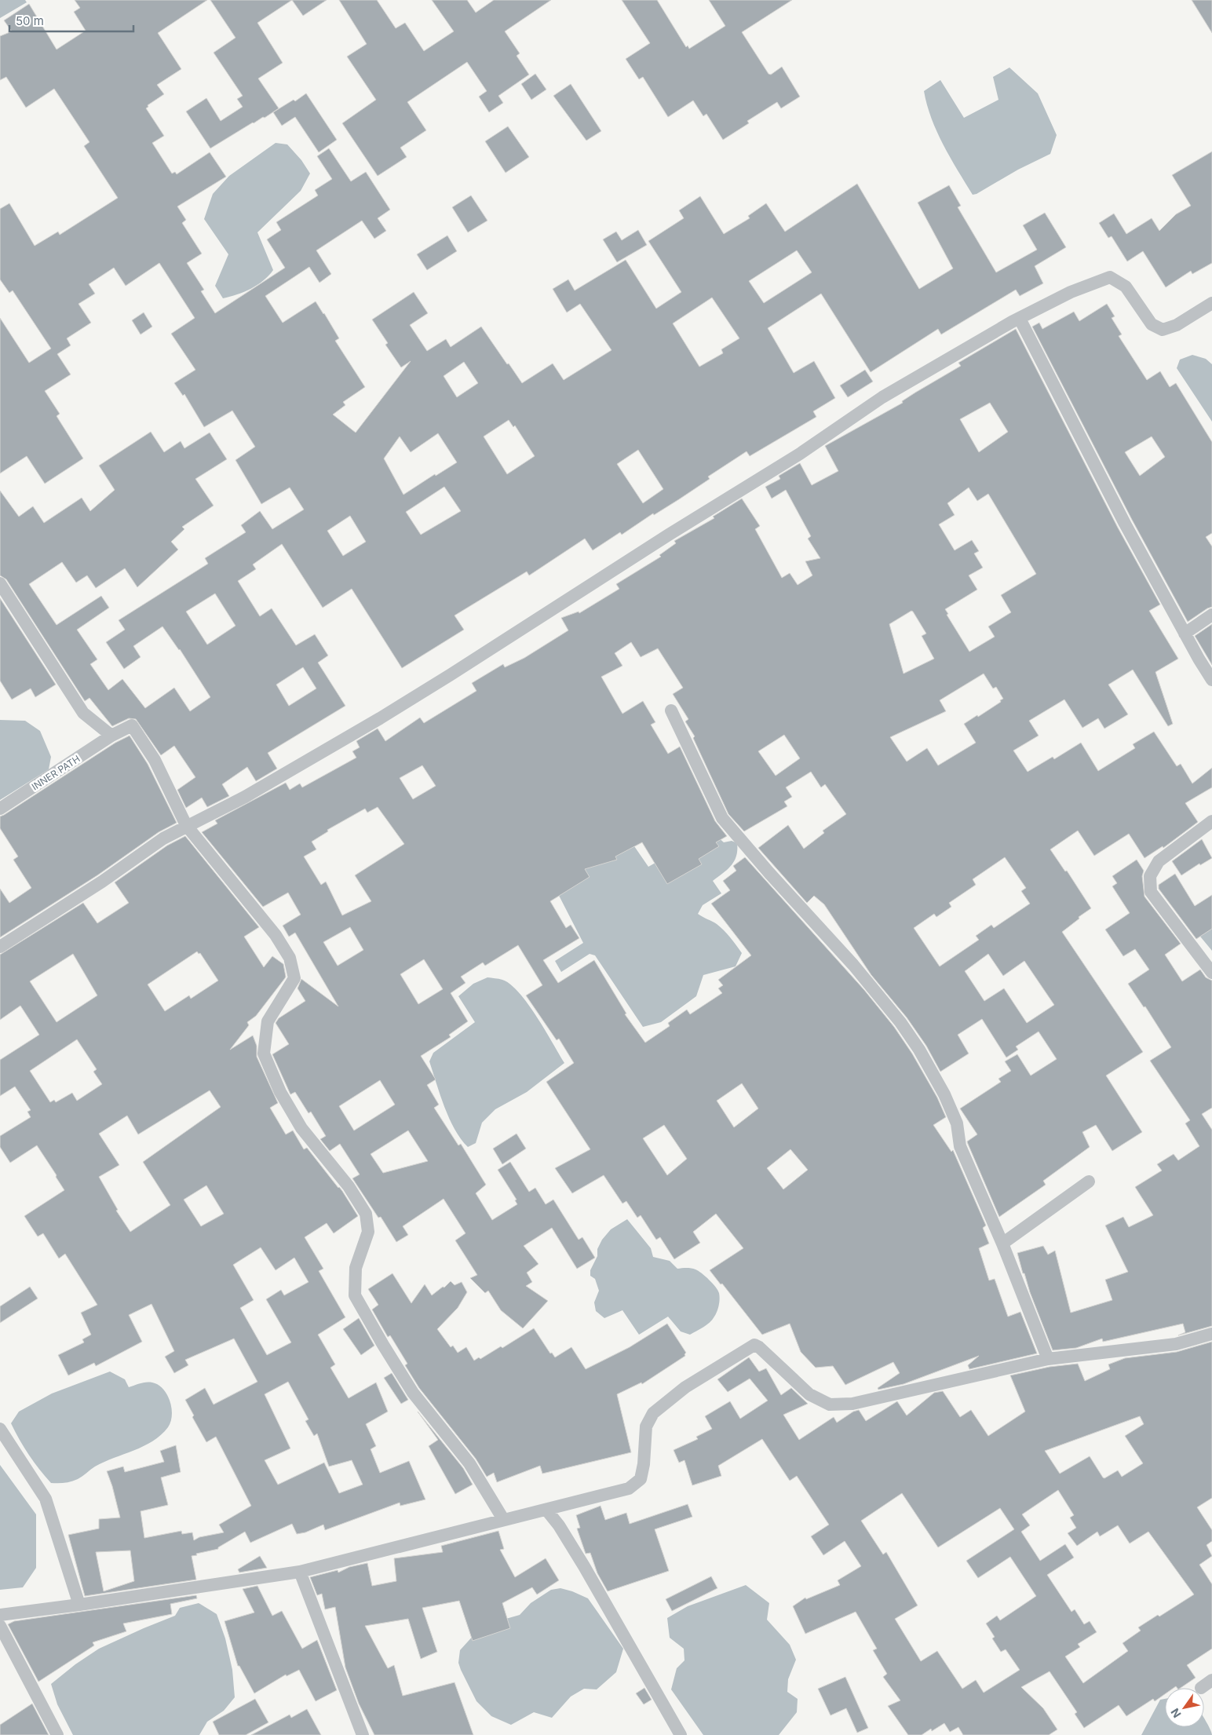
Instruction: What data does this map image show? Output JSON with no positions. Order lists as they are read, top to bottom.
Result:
{
  "streets": {
    "street": ["INNER PATH"]
  },
  "scale_bar": "50 m",
  "north": "bottom left"
}
